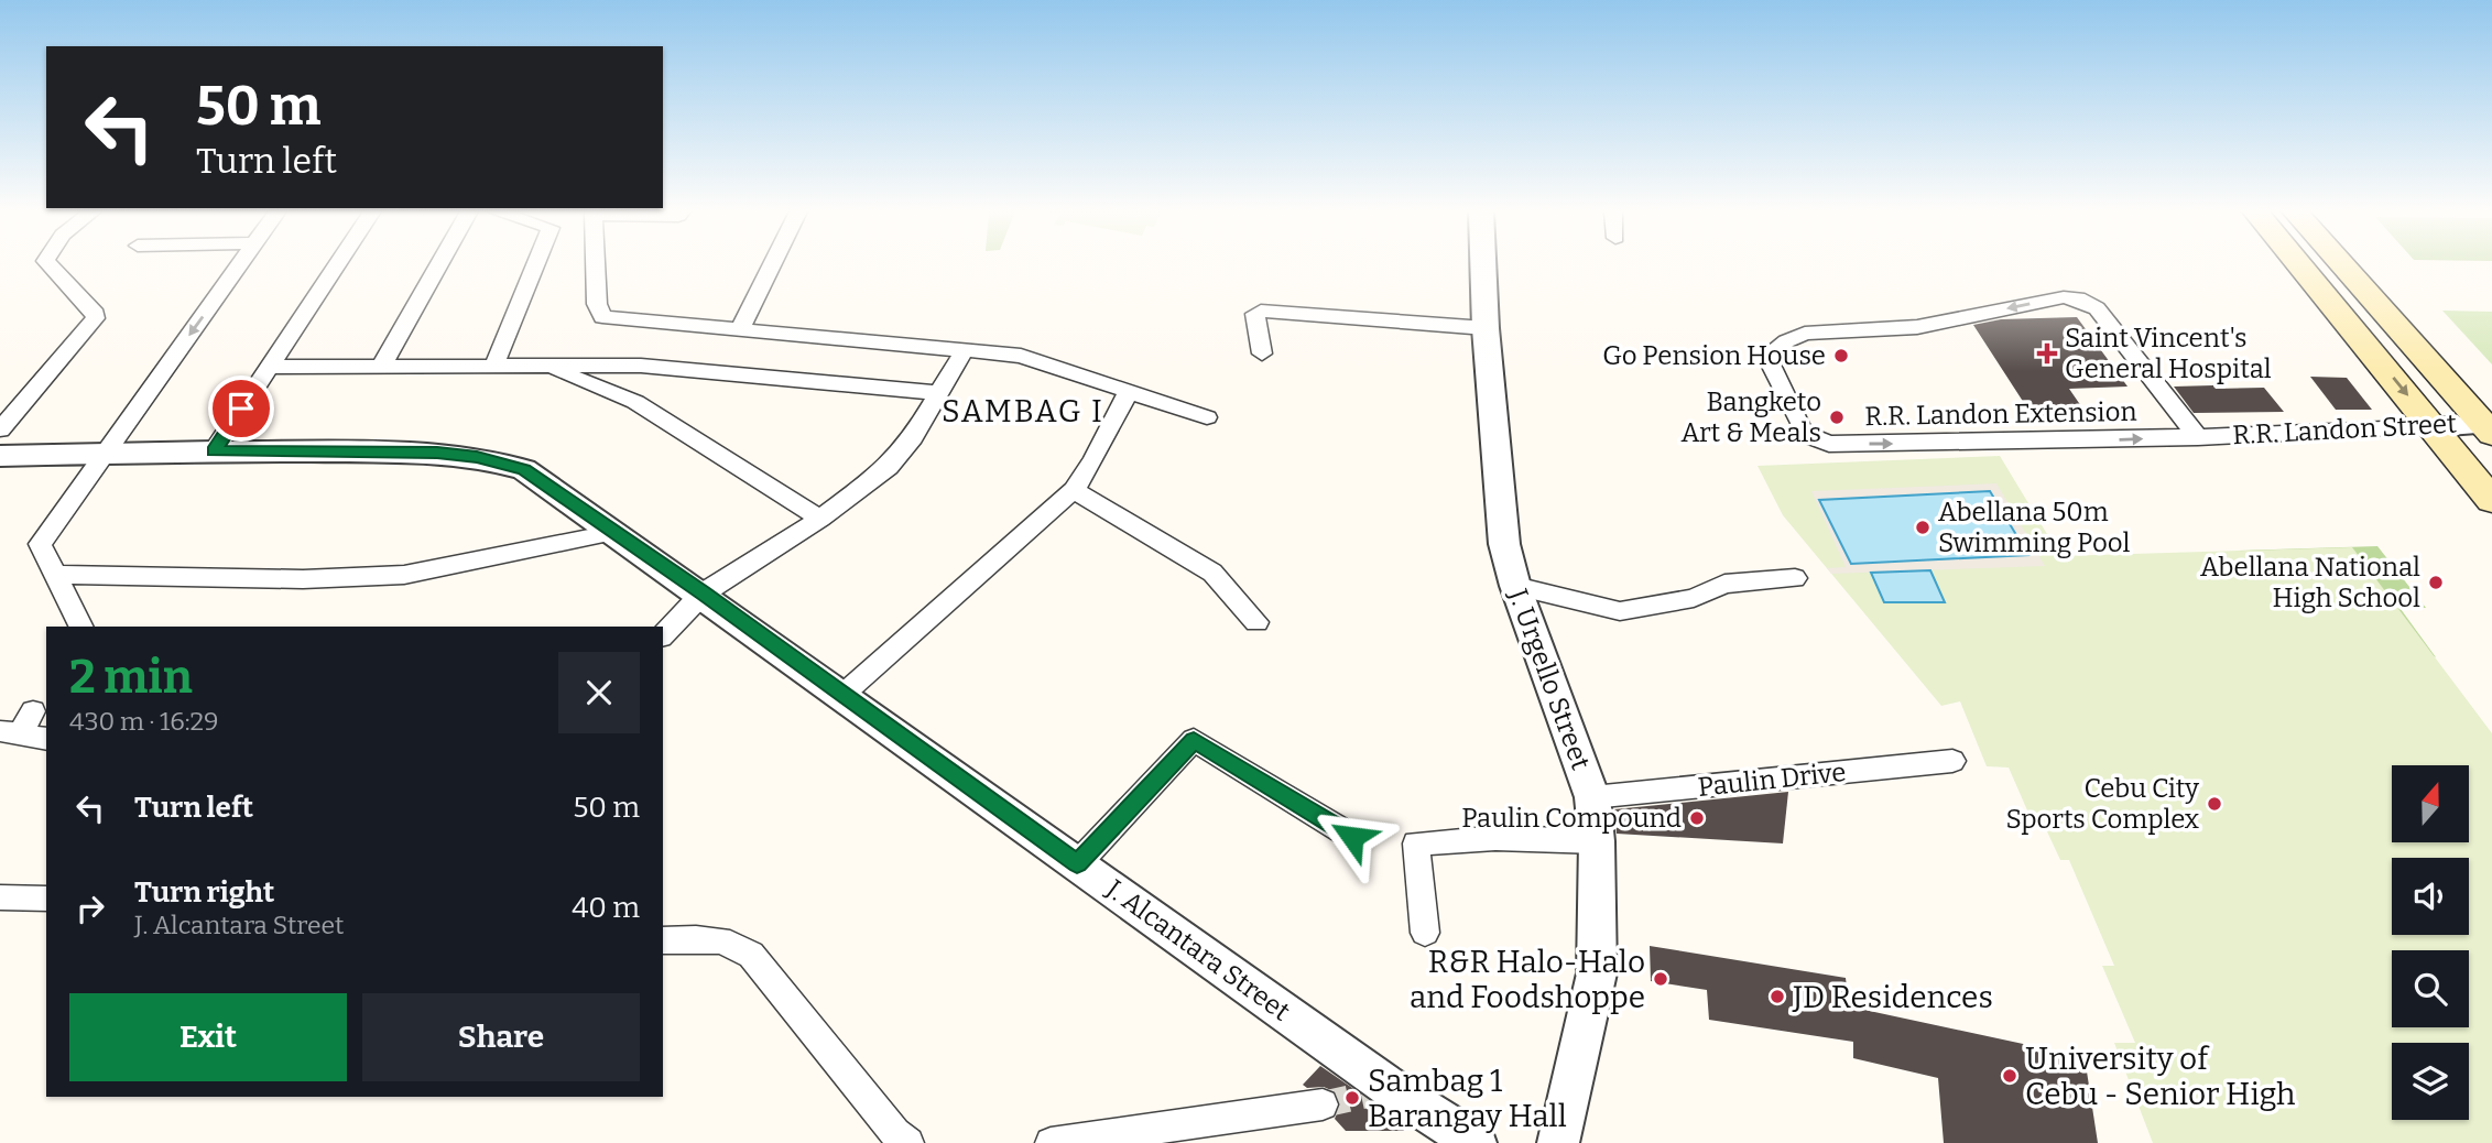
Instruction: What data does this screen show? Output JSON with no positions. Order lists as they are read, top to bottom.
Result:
{
  "streets": {
    "street": [
      "R.R. Landon Extension",
      "R.R. Landon Street",
      "J. Urgello Street",
      "Paulin Drive",
      "J. Alcantara Street"
    ]
  },
  "crossings": [
    ["R.R. Landon Extension", "R.R. Landon Street"],
    ["J. Urgello Street", "Paulin Drive"]
  ],
  "districts": ["SAMBAG I"],
  "places": {
    "health": ["Saint Vincent's General Hospital"],
    "other": [
      "Go Pension House",
      "Bangketo Art & Meals",
      "Abellana 50m Swimming Pool",
      "Abellana National High School",
      "Cebu City Sports Complex",
      "Paulin Compound",
      "R&R Halo-Halo and Foodshoppe",
      "JD Residences",
      "University of Cebu - Senior High",
      "Sambag 1 Barangay Hall"
    ]
  },
  "north": "top",
  "page": {
    "turn": ["50 m", "Turn left"],
    "heading": ["2 min", "430 m · 16:29"],
    "list": [
      {
        "name": "Turn left",
        "value": "50 m"
      },
      {
        "name": "Turn right",
        "note": "J. Alcantara Street",
        "value": "40 m"
      }
    ],
    "buttons": ["Exit", "Share"]
  }
}
